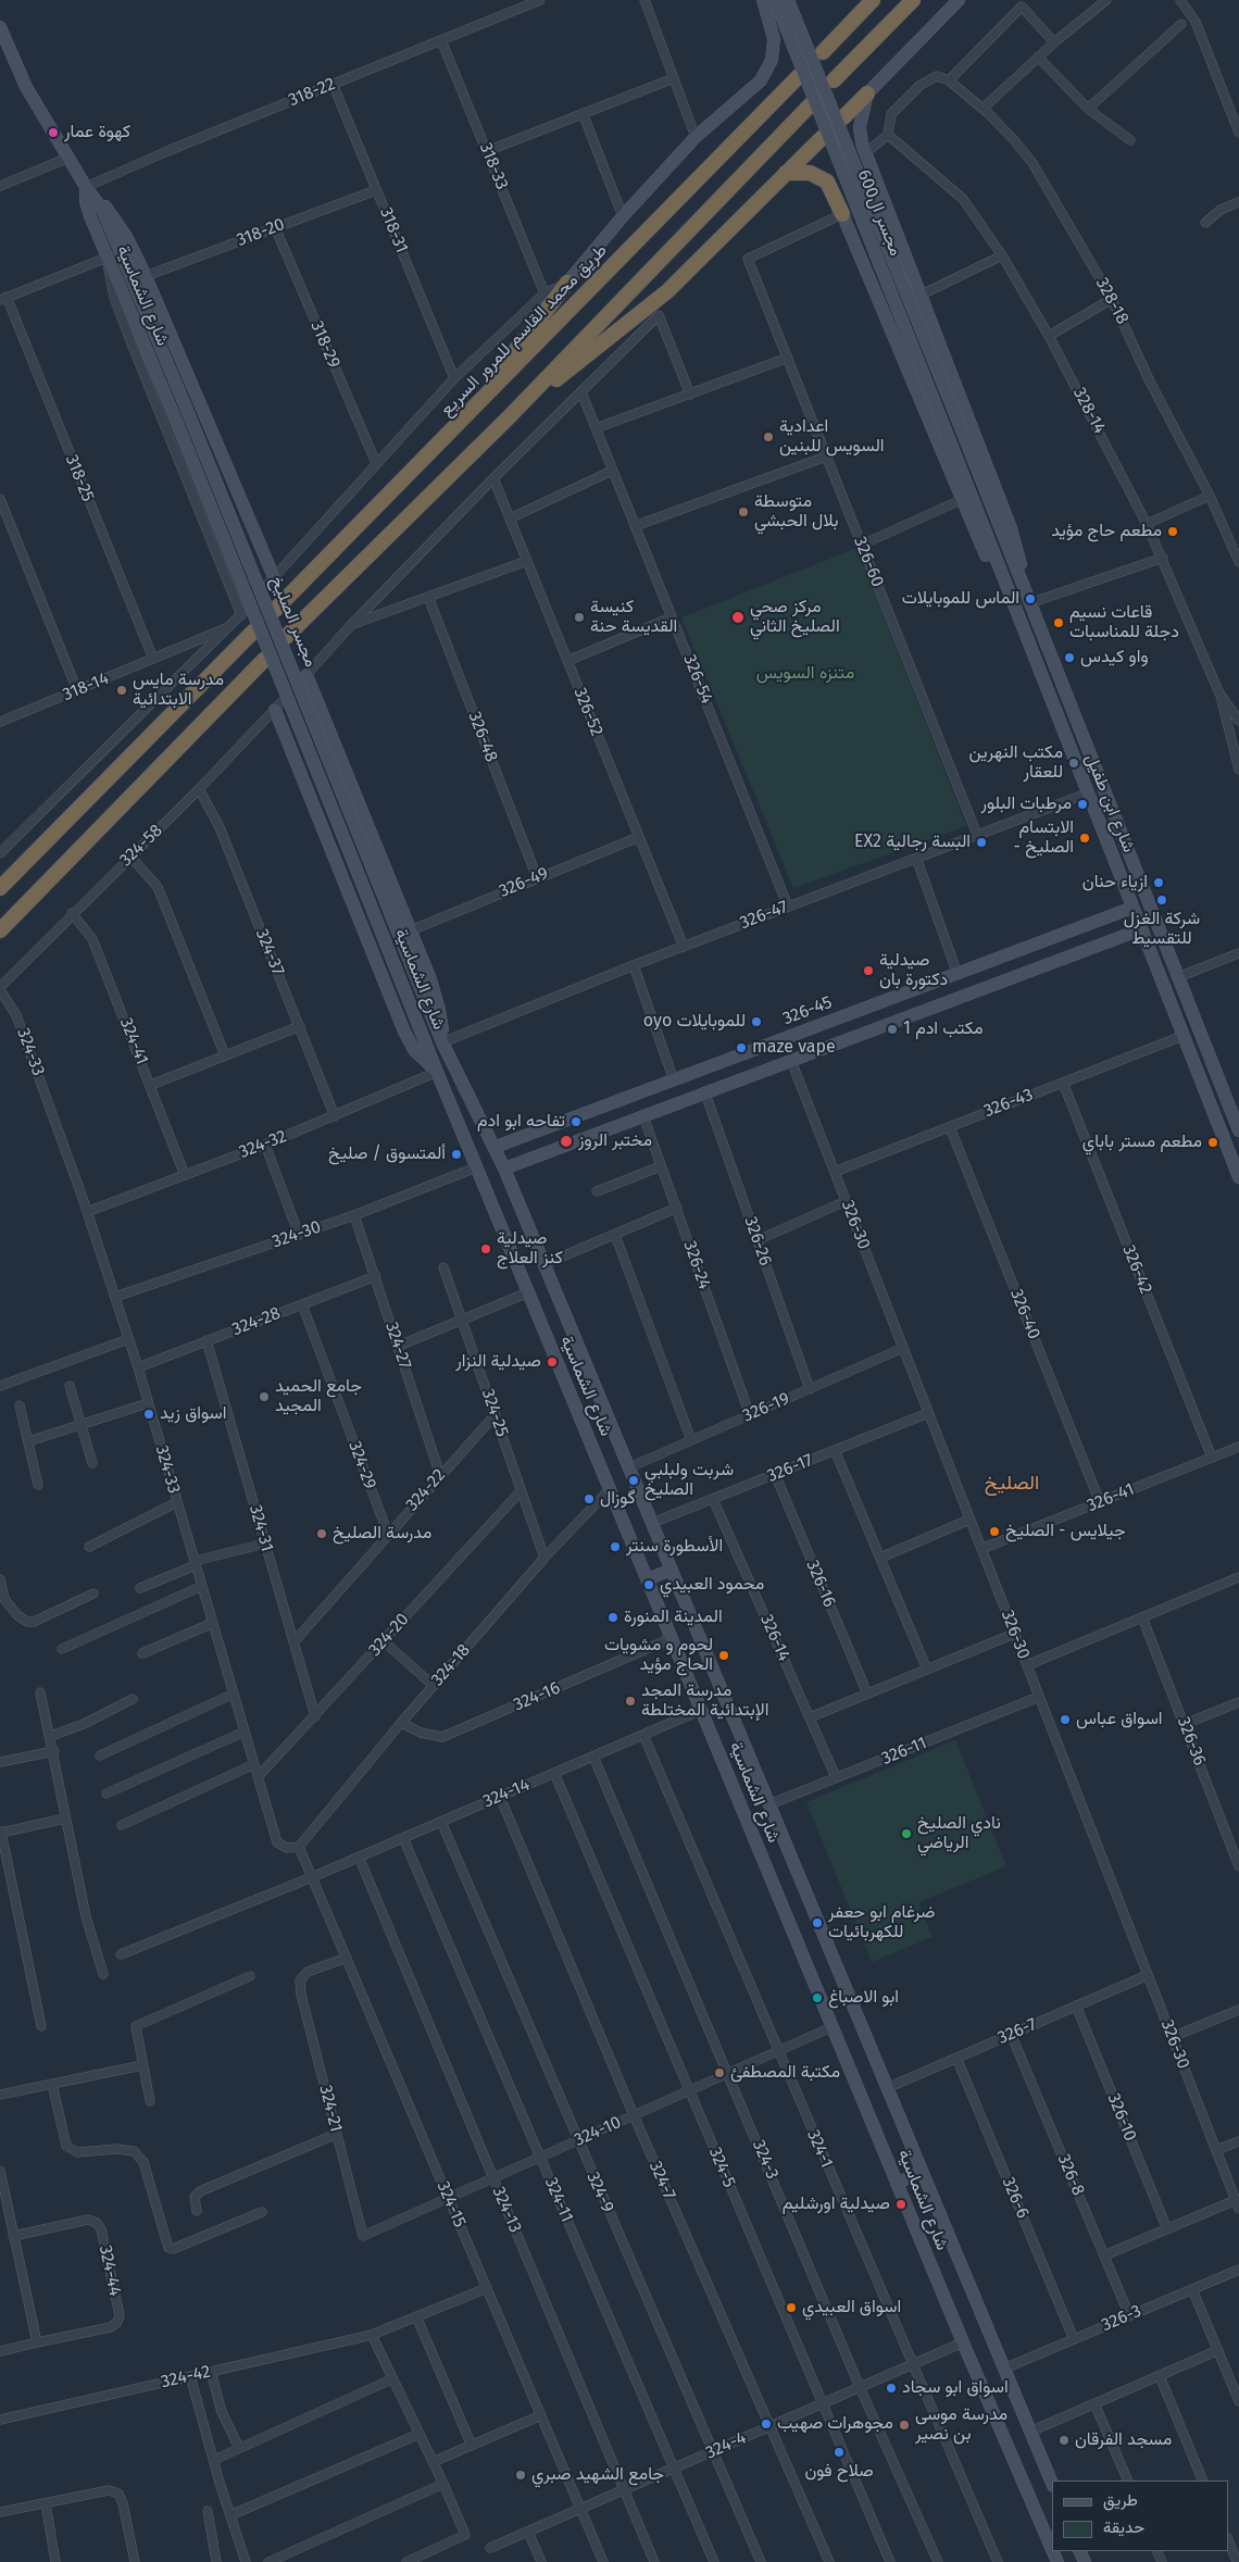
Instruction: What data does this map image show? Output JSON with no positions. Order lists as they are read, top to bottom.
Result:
{
  "streets": {
    "highway": ["طريق محمد القاسم للمرور السريع"],
    "street": [
      "318-22",
      "318-33",
      "مجسر ال600",
      "318-31",
      "318-20",
      "شارع الشماسية",
      "328-18",
      "318-29",
      "328-14",
      "318-25",
      "326-60",
      "مجسر الصليخ",
      "326-54",
      "318-14",
      "326-52",
      "326-48",
      "شارع ابن طفيل",
      "324-58",
      "326-49",
      "326-47",
      "324-37",
      "326-45",
      "324-41",
      "324-33",
      "326-43",
      "324-32",
      "326-30",
      "324-30",
      "326-26",
      "326-24",
      "326-42",
      "326-40",
      "324-28",
      "324-27",
      "326-19",
      "324-25",
      "324-29",
      "326-17",
      "324-22",
      "326-41",
      "324-31",
      "326-16",
      "324-20",
      "326-14",
      "324-18",
      "324-16",
      "326-36",
      "326-11",
      "324-14",
      "326-7",
      "324-21",
      "326-10",
      "324-10",
      "324-1",
      "324-3",
      "324-5",
      "326-8",
      "324-7",
      "324-9",
      "326-6",
      "324-11",
      "324-15",
      "324-13",
      "324-44",
      "326-3",
      "324-42",
      "324-4"
    ]
  },
  "crossings": [
    ["318-22", "318-33"],
    ["318-22", "318-31"],
    ["318-22", "شارع الشماسية"],
    ["مجسر ال600", "شارع ابن طفيل"],
    ["318-31", "318-20"],
    ["318-20", "318-29"],
    ["شارع الشماسية", "مجسر الصليخ"],
    ["شارع الشماسية", "326-47"],
    ["شارع الشماسية", "326-45"],
    ["شارع الشماسية", "324-32"],
    ["شارع الشماسية", "324-30"],
    ["شارع الشماسية", "326-19"],
    ["شارع الشماسية", "326-17"],
    ["شارع الشماسية", "324-18"],
    ["شارع الشماسية", "324-16"],
    ["شارع الشماسية", "326-11"],
    ["شارع الشماسية", "324-14"],
    ["شارع الشماسية", "326-7"],
    ["شارع الشماسية", "324-10"],
    ["شارع الشماسية", "326-3"],
    ["شارع الشماسية", "324-4"],
    ["328-18", "328-14"],
    ["318-25", "318-14"],
    ["326-60", "326-47"],
    ["326-54", "326-47"],
    ["326-52", "326-49"],
    ["326-52", "326-47"],
    ["326-48", "326-49"],
    ["شارع ابن طفيل", "326-47"],
    ["شارع ابن طفيل", "326-45"],
    ["شارع ابن طفيل", "326-43"],
    ["324-58", "324-37"],
    ["324-58", "324-41"],
    ["324-58", "324-33"],
    ["324-37", "324-32"],
    ["324-41", "324-32"],
    ["324-33", "324-32"],
    ["324-33", "324-30"],
    ["324-33", "324-28"],
    ["324-33", "324-20"],
    ["324-33", "324-18"],
    ["324-33", "324-15"],
    ["326-43", "326-30"],
    ["326-43", "326-42"],
    ["326-43", "326-40"],
    ["326-30", "326-19"],
    ["326-30", "326-17"],
    ["326-30", "326-41"],
    ["326-30", "326-11"],
    ["326-30", "326-7"],
    ["324-30", "324-27"],
    ["326-26", "326-19"],
    ["326-24", "326-19"],
    ["326-42", "326-41"],
    ["326-40", "326-41"],
    ["324-28", "324-27"],
    ["324-28", "324-29"],
    ["324-28", "324-31"],
    ["324-27", "324-22"],
    ["324-25", "324-22"],
    ["324-25", "324-20"],
    ["324-25", "324-18"],
    ["324-29", "324-22"],
    ["326-17", "326-16"],
    ["326-17", "326-14"],
    ["324-22", "324-31"],
    ["324-31", "324-20"],
    ["326-14", "326-11"],
    ["324-18", "324-16"],
    ["324-18", "324-15"],
    ["324-14", "324-1"],
    ["324-14", "324-3"],
    ["324-14", "324-5"],
    ["324-14", "324-7"],
    ["324-14", "324-9"],
    ["324-14", "324-11"],
    ["324-14", "324-15"],
    ["324-14", "324-13"],
    ["326-7", "326-10"],
    ["326-7", "326-8"],
    ["326-7", "326-6"],
    ["324-21", "324-10"],
    ["324-21", "324-15"],
    ["324-10", "324-1"],
    ["324-10", "324-3"],
    ["324-10", "324-5"],
    ["324-10", "324-7"],
    ["324-10", "324-9"],
    ["324-10", "324-11"],
    ["324-10", "324-15"],
    ["324-10", "324-13"],
    ["324-1", "324-4"],
    ["324-3", "324-4"],
    ["324-5", "324-4"],
    ["326-8", "326-3"],
    ["324-7", "324-4"],
    ["324-9", "324-4"],
    ["326-6", "326-3"],
    ["324-11", "324-4"],
    ["324-15", "324-42"],
    ["324-15", "324-4"],
    ["324-13", "324-4"]
  ],
  "districts": ["الصليخ"],
  "parks": ["متنزه السويس"],
  "places": [
    "كهوة عمار",
    "اعدادية السويس للبنين",
    "متوسطة بلال الحبشي",
    "مطعم حاج مؤيد",
    "الماس للموبايلات",
    "كنيسة القديسة حنة",
    "مركز صحي الصليخ الثاني",
    "قاعات نسيم دجلة للمناسبات",
    "واو كيدس",
    "مدرسة مايس الابتدائية",
    "مكتب النهرين للعقار",
    "مرطبات البلور",
    "الابتسام - الصليخ",
    "EX2 البسة رجالية",
    "ازياء حنان",
    "شركة الغزل للتقسيط",
    "صيدلية دكتورة بان",
    "oyo للموبايلات",
    "مكتب ادم 1",
    "maze vape",
    "تفاحه ابو ادم",
    "مختبر الروز",
    "مطعم مستر باباي",
    "ألمتسوق / صليخ",
    "صيدلية كنز العلاج",
    "صيدلية النزار",
    "جامع الحميد المجيد",
    "اسواق زيد",
    "شربت ولبلبي الصليخ",
    "گوزال",
    "جيلايس - الصليخ",
    "مدرسة الصليخ",
    "الأسطورة سنتر",
    "محمود العبيدي",
    "المدينة المنورة",
    "لحوم و مشويات الحاج مؤيد",
    "مدرسة المجد الإبتدائية المختلطة",
    "اسواق عباس",
    "نادي الصليخ الرياضي",
    "ضرغام ابو حعفر للكهربائيات",
    "ابو الاصباغ",
    "مكتبة المصطفئ",
    "صيدلية اورشليم",
    "اسواق العبيدي",
    "اسواق ابو سجاد",
    "مجوهرات صهيب",
    "مدرسة موسى بن نصير",
    "مسجد الفرقان",
    "صلاح فون",
    "جامع الشهيد صبري"
  ],
  "legend": ["طريق", "حديقة"]
}
